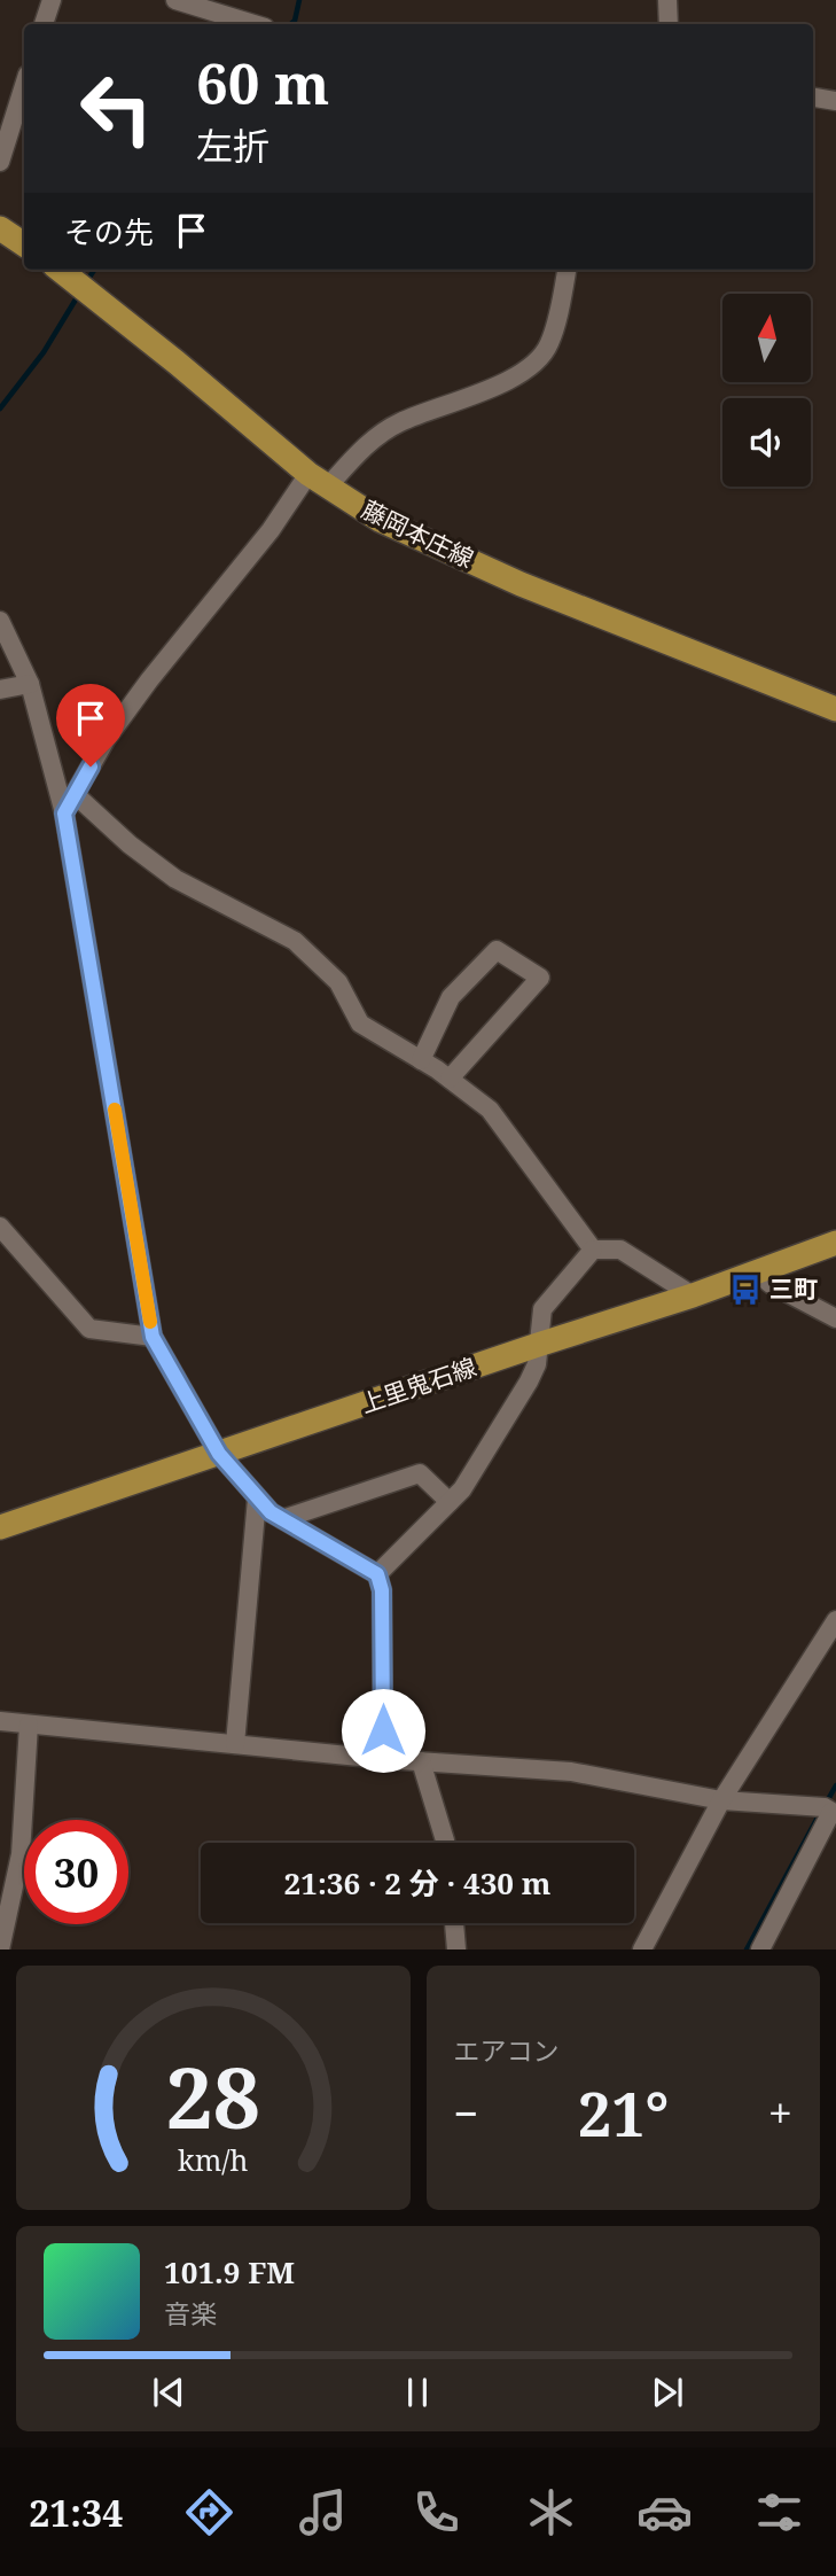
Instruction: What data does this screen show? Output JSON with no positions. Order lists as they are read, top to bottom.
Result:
{
  "streets": {
    "main road": ["藤岡本庄線", "上里鬼石線"]
  },
  "places": {
    "bus stop": ["三町"]
  },
  "north": "top",
  "page": {
    "turn": ["60 m", "左折"],
    "then": "その先",
    "limit": "30",
    "trip": "21:36 · 2 分 · 430 m",
    "tile": "エアコン",
    "heat": ["−", "21°", "+"],
    "song": ["101.9 FM", "音楽"],
    "tabs": "21:34",
    "gauge": ["28", "km/h"]
  }
}
